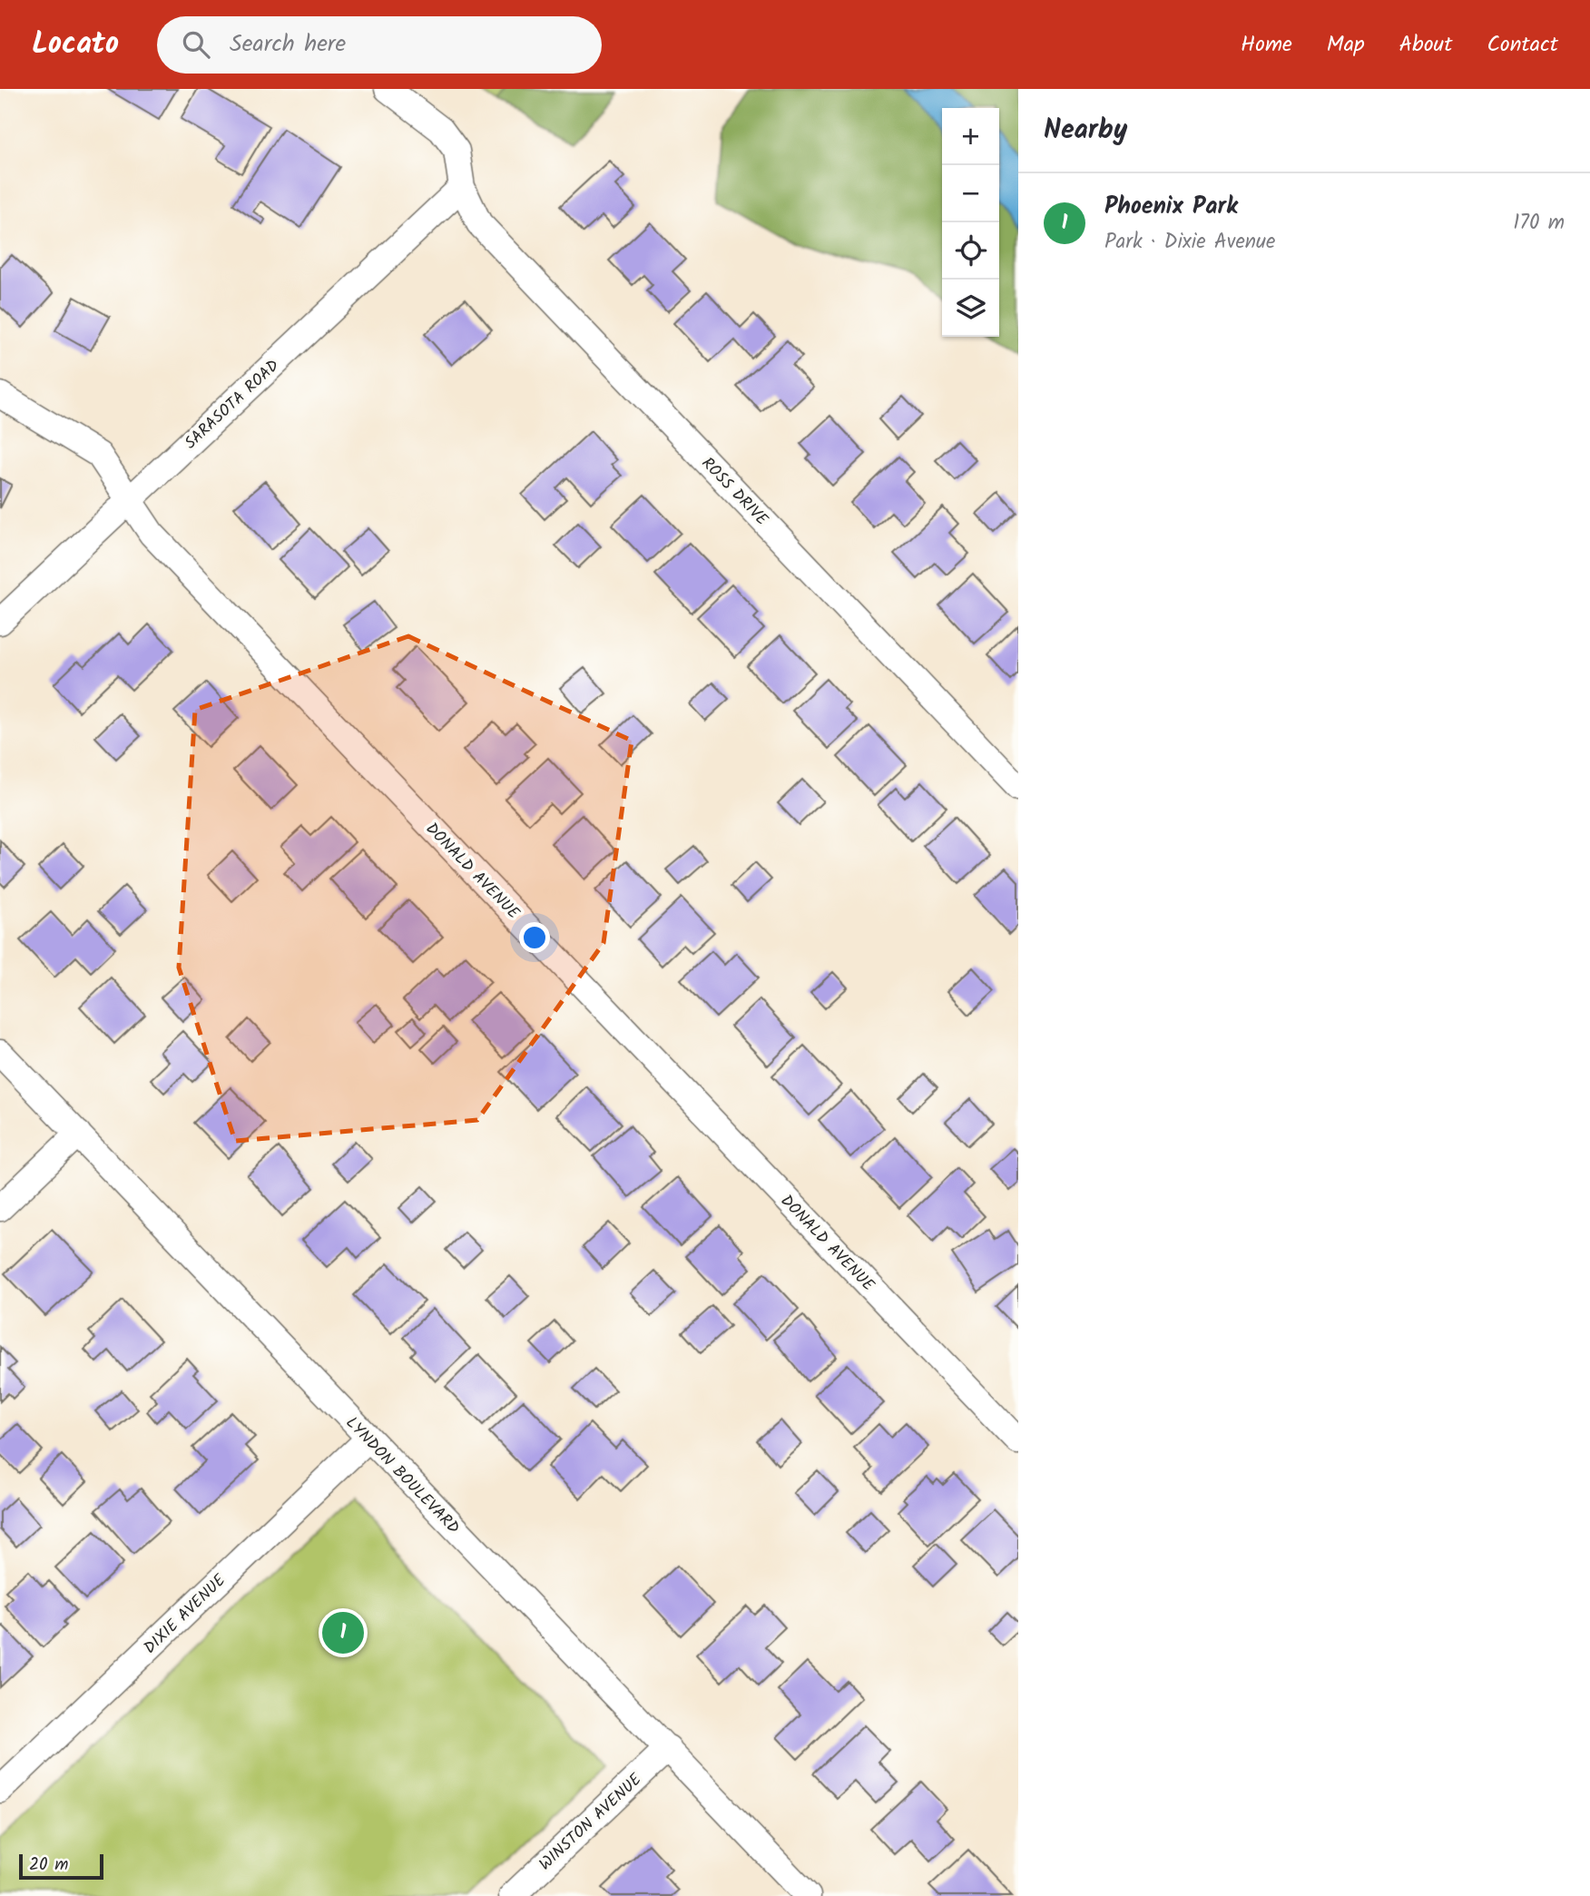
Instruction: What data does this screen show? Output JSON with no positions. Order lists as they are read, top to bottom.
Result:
{
  "streets": {
    "street": [
      "SARASOTA ROAD",
      "ROSS DRIVE",
      "DONALD AVENUE",
      "LYNDON BOULEVARD",
      "DIXIE AVENUE",
      "WINSTON AVENUE"
    ]
  },
  "crossings": [
    ["SARASOTA ROAD", "ROSS DRIVE"],
    ["SARASOTA ROAD", "DONALD AVENUE"],
    ["LYNDON BOULEVARD", "DIXIE AVENUE"],
    ["LYNDON BOULEVARD", "WINSTON AVENUE"]
  ],
  "scale_bar": "20 m",
  "page": {
    "header": "Locato",
    "search": "Search here",
    "nav": [
      "Home",
      "Map",
      "About",
      "Contact"
    ],
    "heading": "Nearby",
    "map_buttons": ["+", "−"],
    "list": [
      {
        "mark": "1",
        "name": "Phoenix Park",
        "note": "Park · Dixie Avenue",
        "value": "170 m"
      }
    ],
    "pins": "1",
    "scale": "20 m"
  }
}
